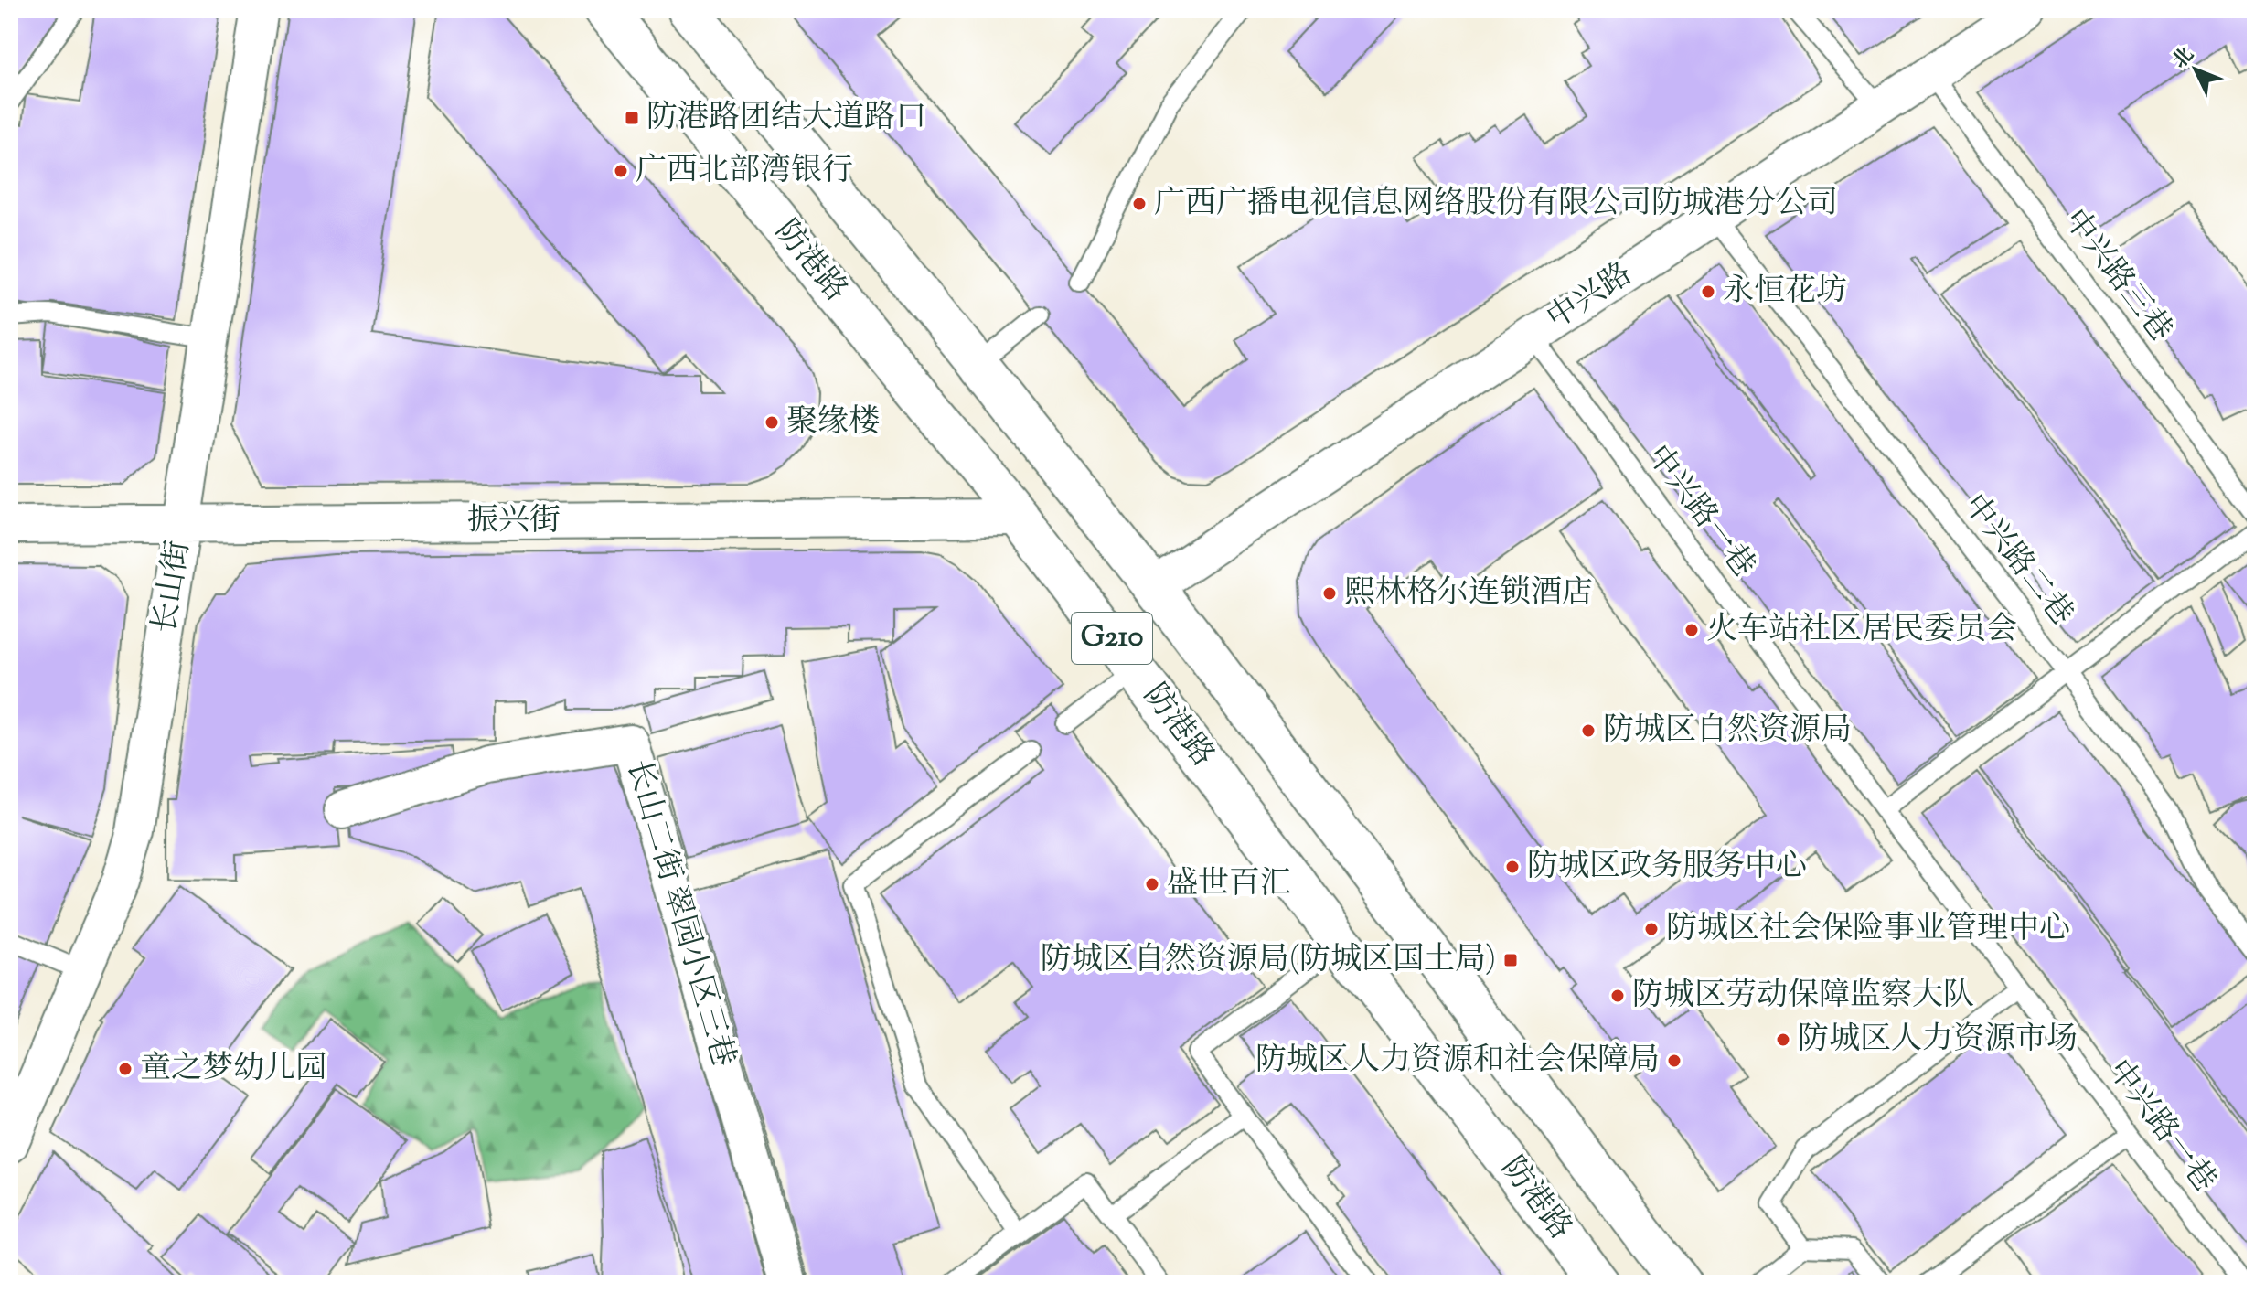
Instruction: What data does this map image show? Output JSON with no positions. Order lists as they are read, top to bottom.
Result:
{
  "streets": {
    "highway": ["防港路", "G210"],
    "street": [
      "中兴路",
      "振兴街",
      "长山街",
      "长山二街 翠园小区三巷"
    ],
    "lane": ["中兴路三巷", "中兴路一巷", "中兴路二巷"]
  },
  "crossings": [
    ["防港路", "中兴路"],
    ["防港路", "振兴街"],
    ["中兴路三巷", "中兴路"],
    ["中兴路", "中兴路一巷"],
    ["中兴路", "中兴路二巷"],
    ["振兴街", "长山街"]
  ],
  "places": {
    "transit": ["防港路团结大道路口", "防城区自然资源局(防城区国土局)"],
    "other": [
      "广西北部湾银行",
      "广西广播电视信息网络股份有限公司防城港分公司",
      "永恒花坊",
      "聚缘楼",
      "熙林格尔连锁酒店",
      "火车站社区居民委员会",
      "防城区自然资源局",
      "防城区政务服务中心",
      "盛世百汇",
      "防城区社会保险事业管理中心",
      "防城区劳动保障监察大队",
      "防城区人力资源市场",
      "防城区人力资源和社会保障局",
      "童之梦幼儿园"
    ]
  },
  "north": "top left"
}
